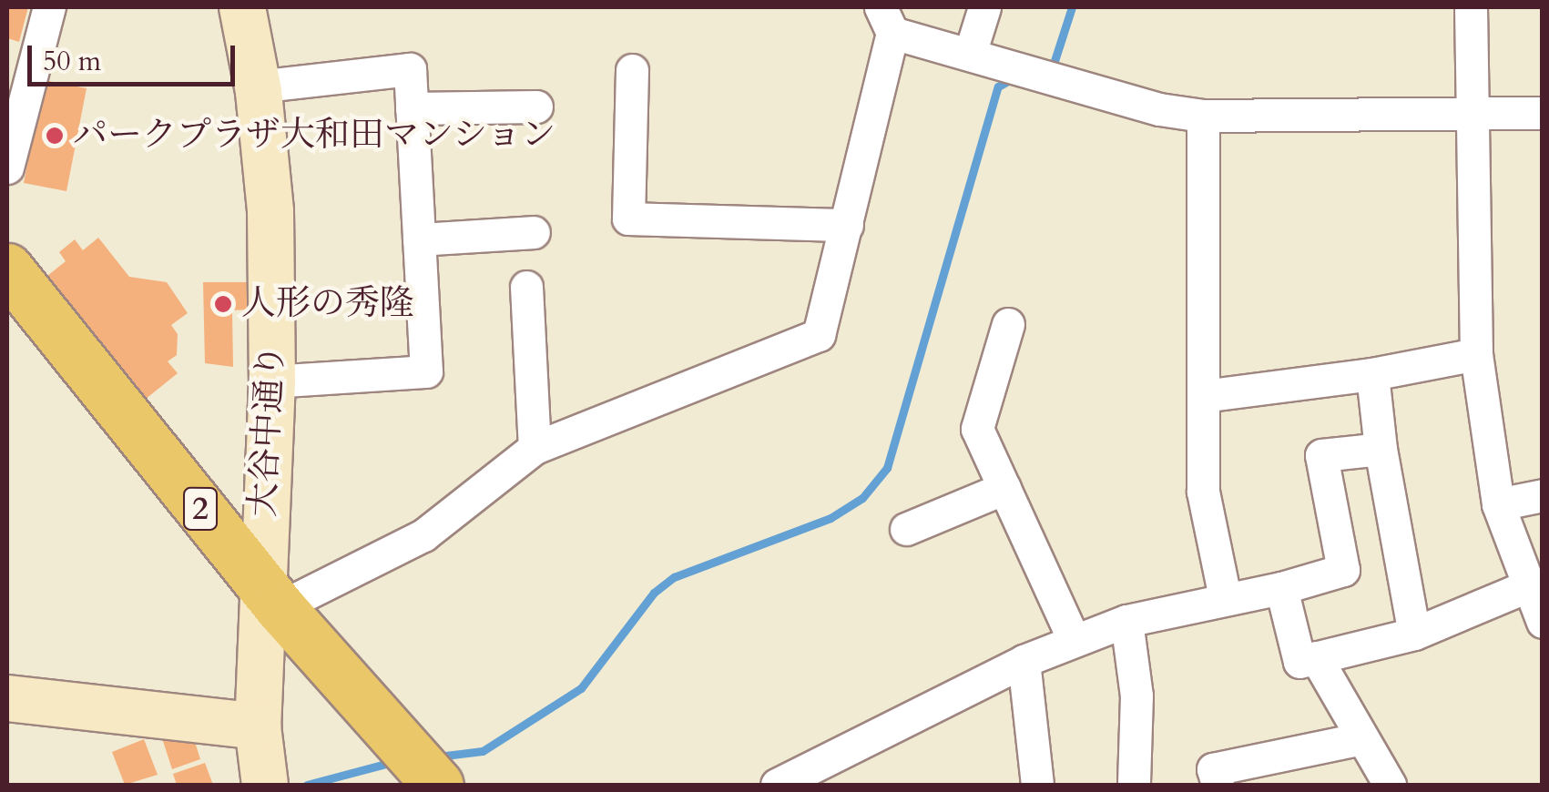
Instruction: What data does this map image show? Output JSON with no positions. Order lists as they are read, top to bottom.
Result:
{
  "streets": {
    "main road": ["2"],
    "street": ["大谷中通り"]
  },
  "crossings": [
    ["大谷中通り", "2"]
  ],
  "places": ["パークプラザ大和田マンション", "人形の秀隆"],
  "scale_bar": "50 m"
}
